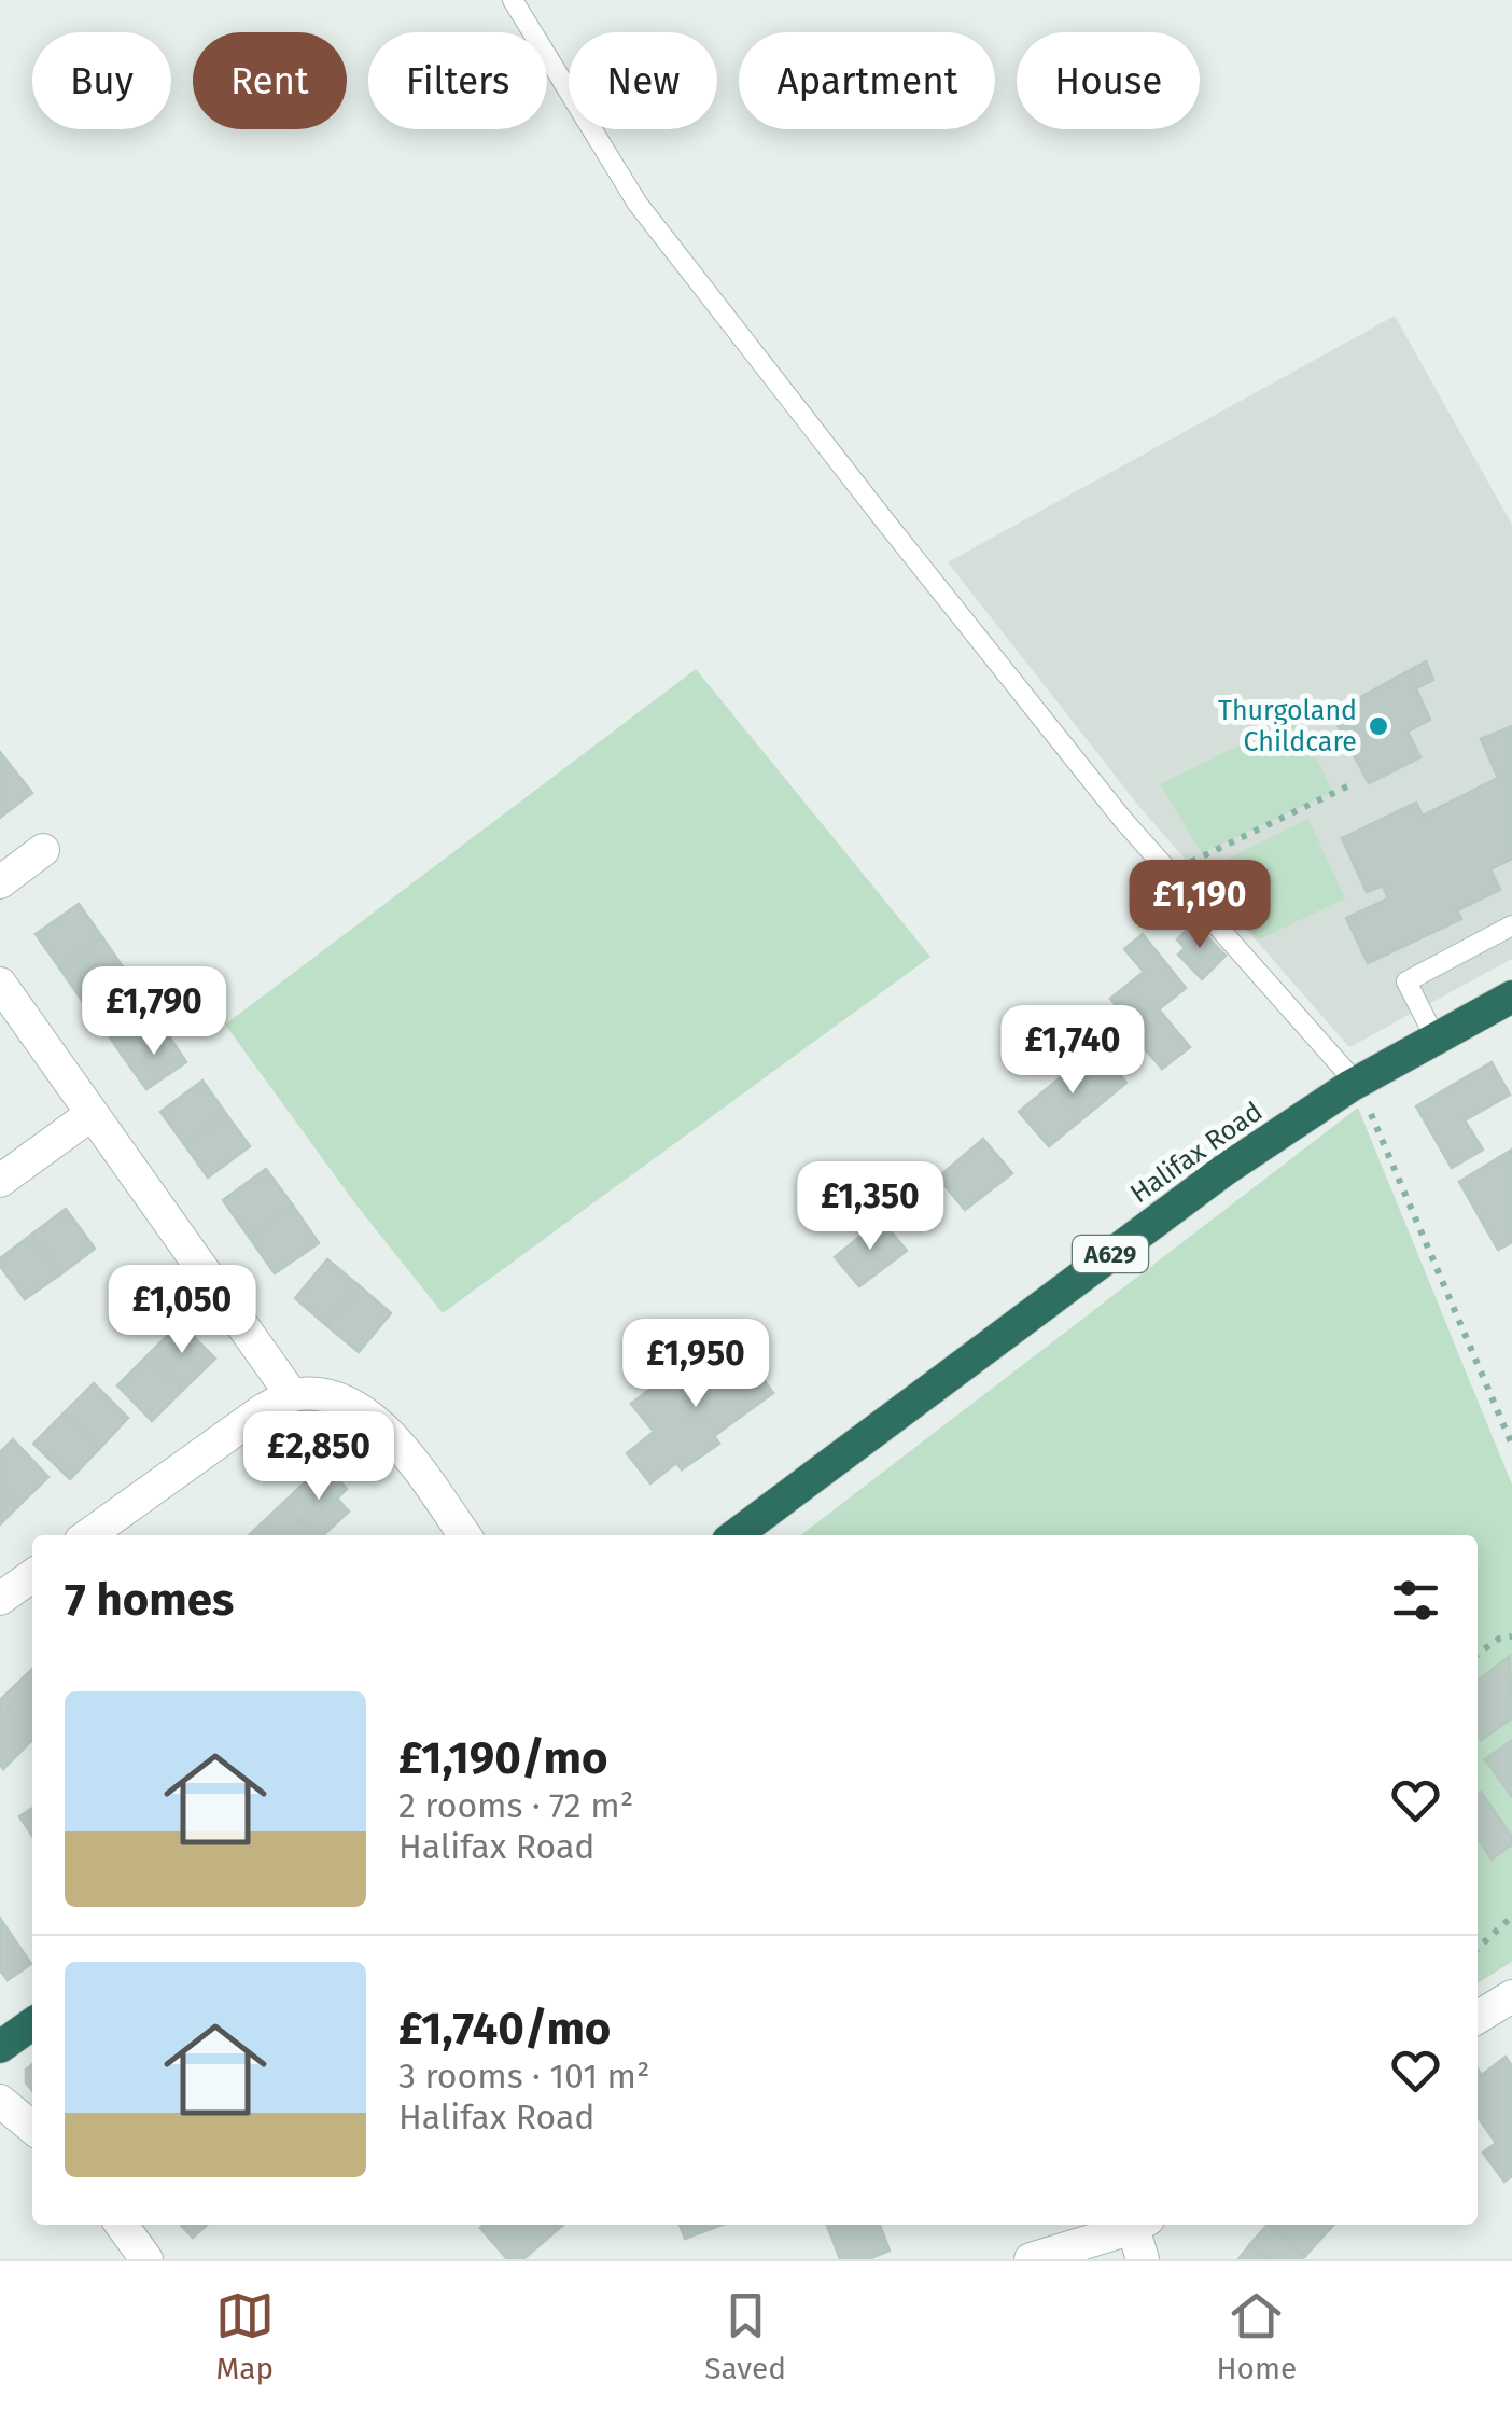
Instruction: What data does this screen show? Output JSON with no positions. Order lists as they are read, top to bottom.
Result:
{
  "streets": {
    "highway": ["Halifax Road", "A629"]
  },
  "places": ["Thurgoland Childcare"],
  "page": {
    "chip": [
      "Buy",
      "Rent",
      "Filters",
      "New",
      "Apartment",
      "House"
    ],
    "price": [
      "£1,190",
      "£1,790",
      "£1,740",
      "£1,350",
      "£1,050",
      "£1,950",
      "£2,850"
    ],
    "heading": "7 homes",
    "list": [
      {
        "name": "£1,190/mo",
        "note": "2 rooms · 72 m² · Halifax Road"
      },
      {
        "name": "£1,740/mo",
        "note": "3 rooms · 101 m² · Halifax Road"
      }
    ],
    "tabs": ["Map", "Saved", "Home"]
  }
}
